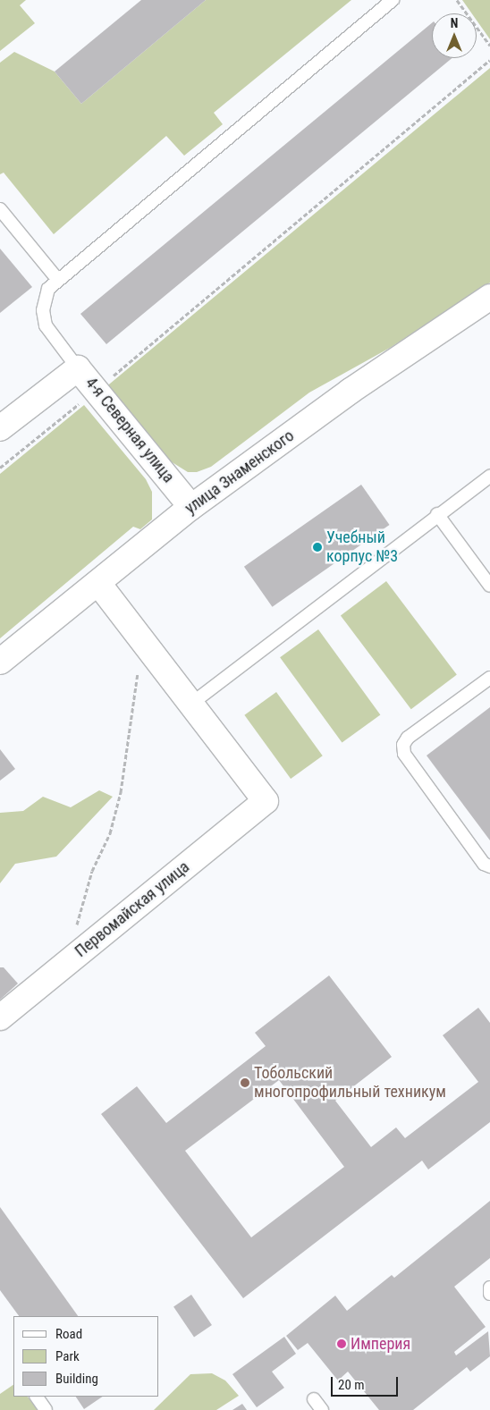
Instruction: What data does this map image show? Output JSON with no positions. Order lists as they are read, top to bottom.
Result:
{
  "streets": {
    "street": ["4-я Северная улица", "улица Знаменского", "Первомайская улица"]
  },
  "crossings": [
    ["4-я Северная улица", "улица Знаменского"]
  ],
  "places": ["Учебный корпус №3", "Тобольский многопрофильный техникум", "Империя"],
  "legend": ["Road", "Park", "Building"],
  "scale_bar": "20 m",
  "north": "top"
}
